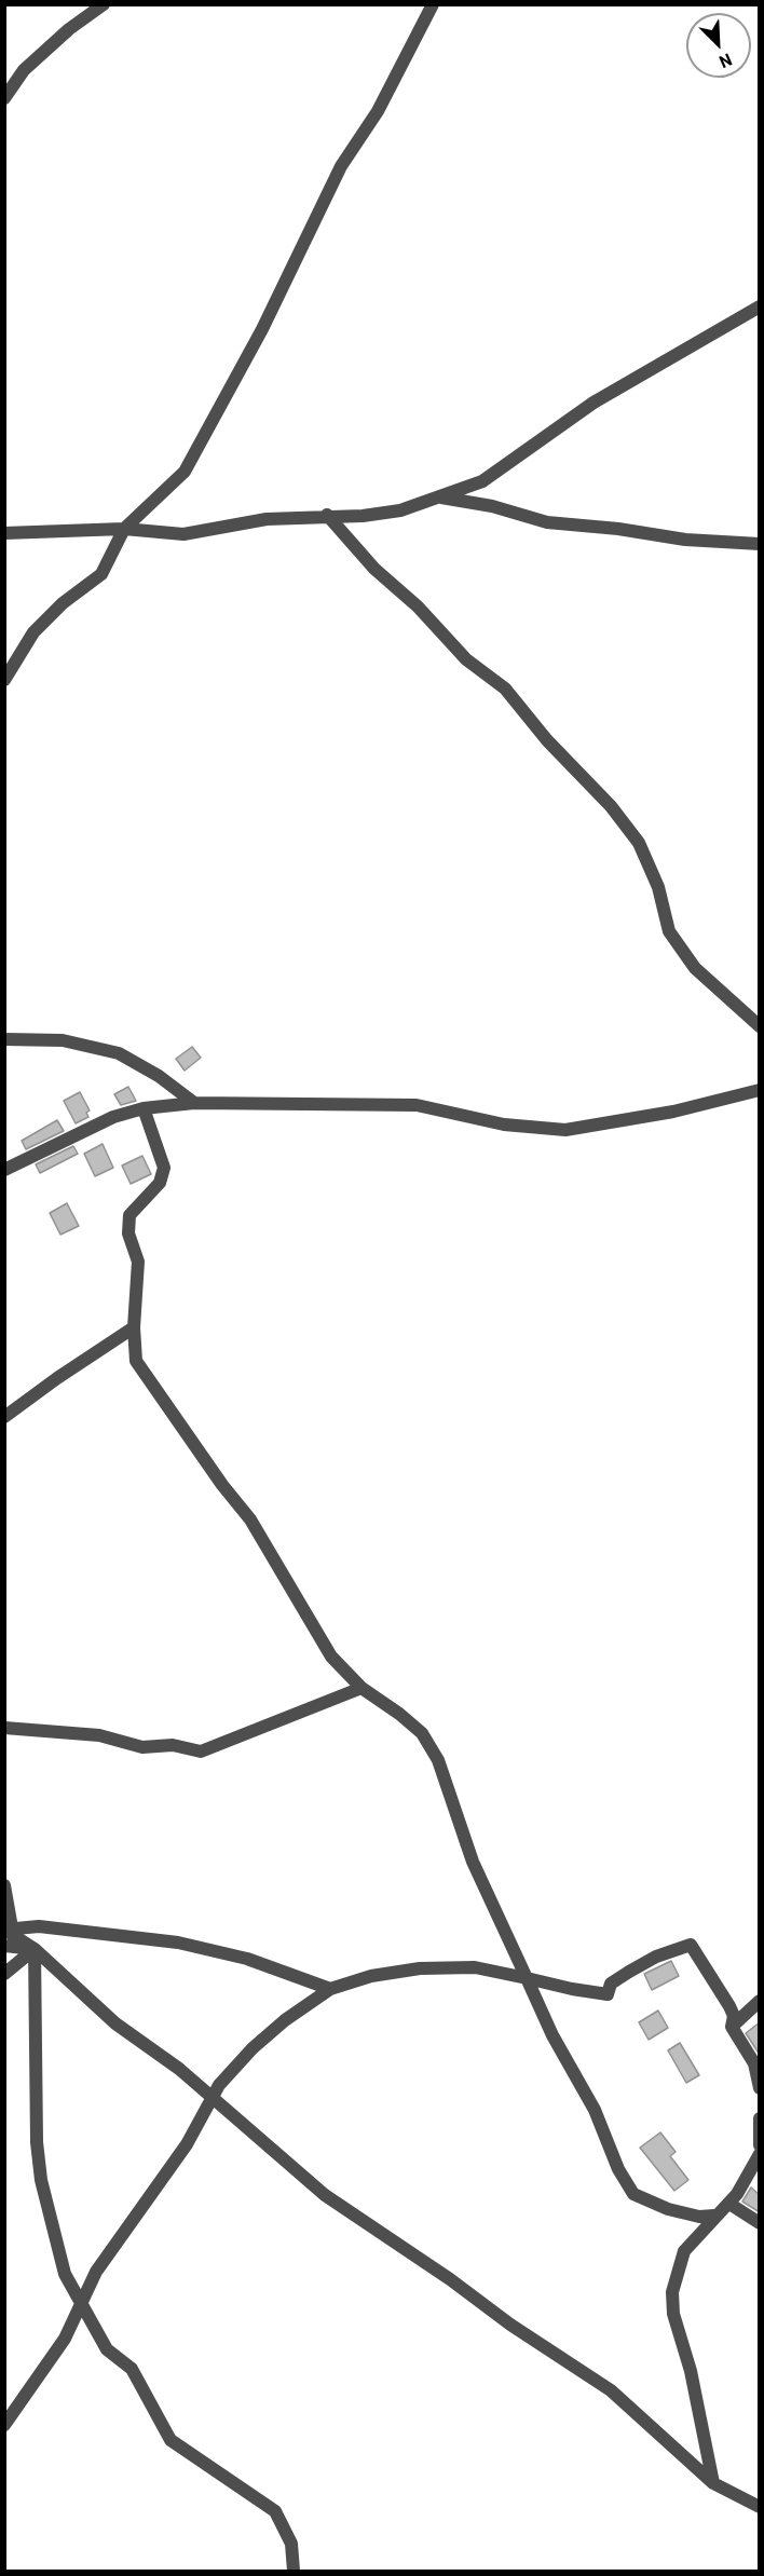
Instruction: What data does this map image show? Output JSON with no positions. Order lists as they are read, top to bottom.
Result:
{
  "north": "bottom right"
}
